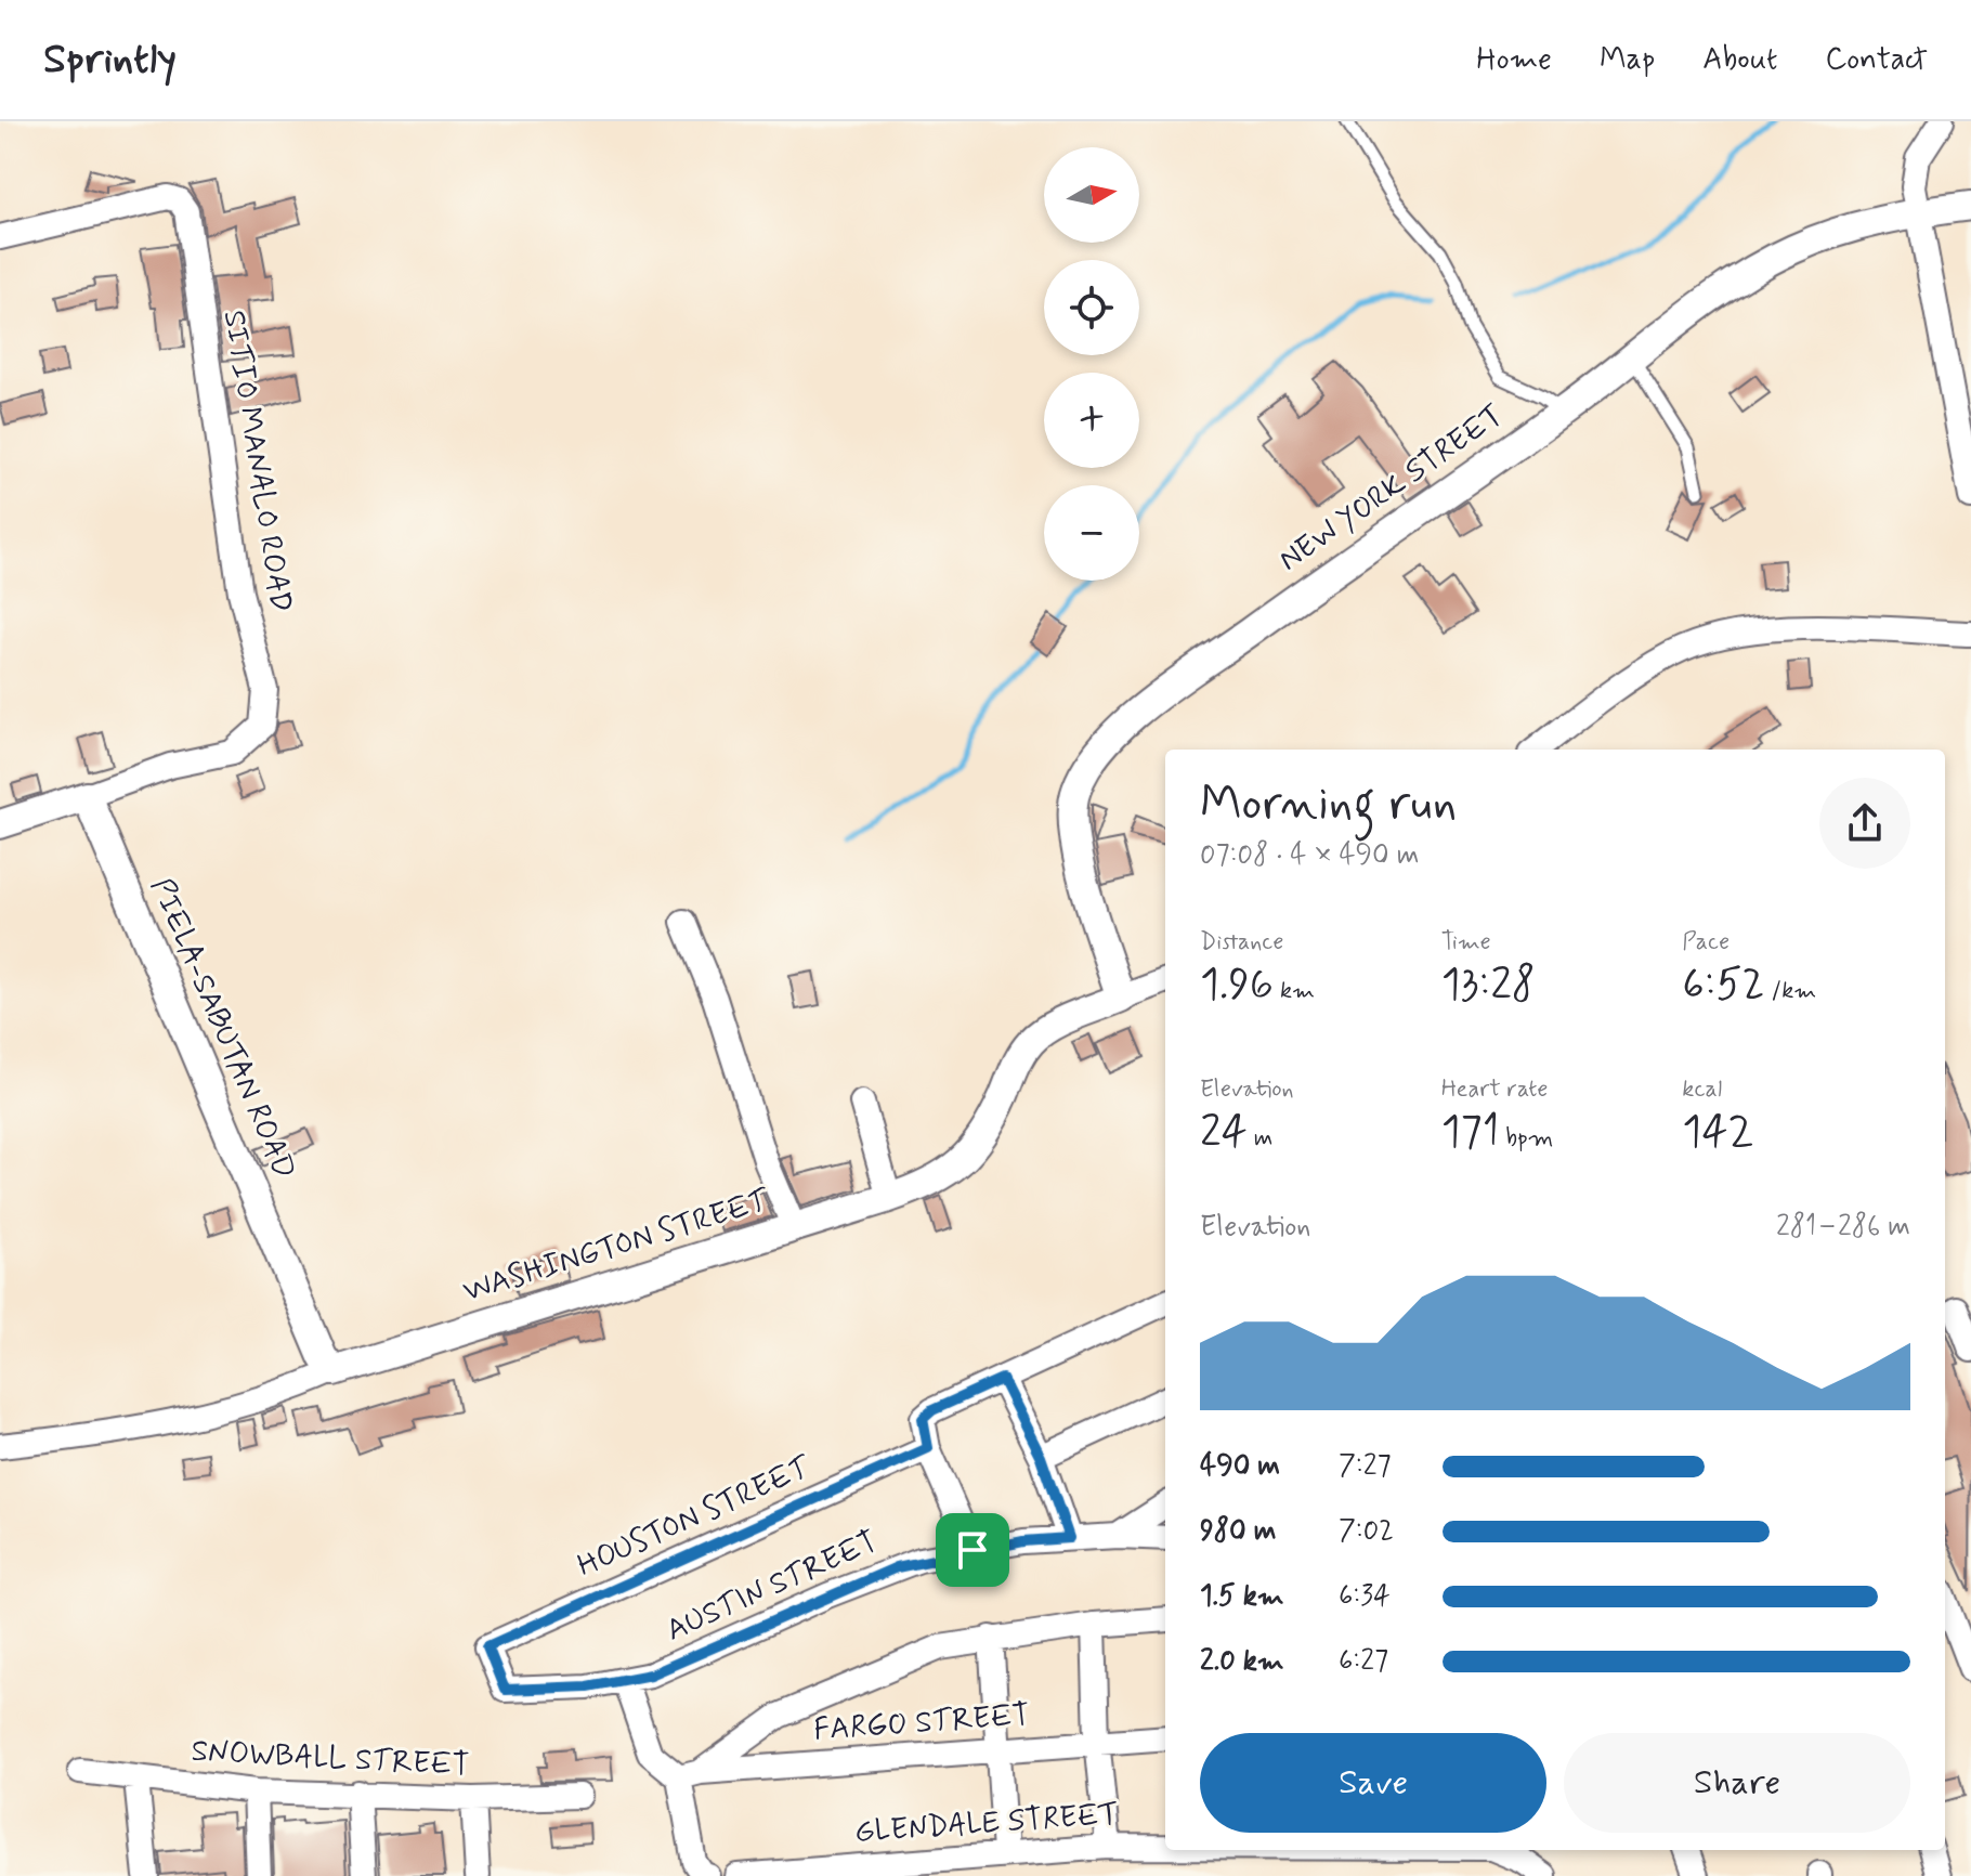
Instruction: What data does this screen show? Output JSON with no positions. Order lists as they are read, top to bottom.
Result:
{
  "streets": {
    "street": [
      "SITIO MANALO ROAD",
      "NEW YORK STREET",
      "PIELA-SABUTAN ROAD",
      "WASHINGTON STREET",
      "HOUSTON STREET",
      "AUSTIN STREET",
      "FARGO STREET",
      "SNOWBALL STREET",
      "GLENDALE STREET"
    ]
  },
  "crossings": [
    ["SITIO MANALO ROAD", "PIELA-SABUTAN ROAD"],
    ["NEW YORK STREET", "WASHINGTON STREET"],
    ["PIELA-SABUTAN ROAD", "WASHINGTON STREET"],
    ["HOUSTON STREET", "AUSTIN STREET"]
  ],
  "north": "right",
  "page": {
    "header": "Sprintly",
    "nav": [
      "Home",
      "Map",
      "About",
      "Contact"
    ],
    "map_buttons": ["+", "−"],
    "heading": ["Morning run", "07:08 · 4 × 490 m"],
    "stats": [
      ["Distance", "1.96 km"],
      ["Time", "13:28"],
      ["Pace", "6:52 /km"],
      ["Elevation", "24 m"],
      ["Heart rate", "171 bpm"],
      ["kcal", "142"]
    ],
    "chart": ["Elevation", "281–286 m"],
    "list": [
      {
        "name": "490 m",
        "note": "7:27"
      },
      {
        "name": "980 m",
        "note": "7:02"
      },
      {
        "name": "1.5 km",
        "note": "6:34"
      },
      {
        "name": "2.0 km",
        "note": "6:27"
      }
    ],
    "buttons": ["Save", "Share"]
  }
}
